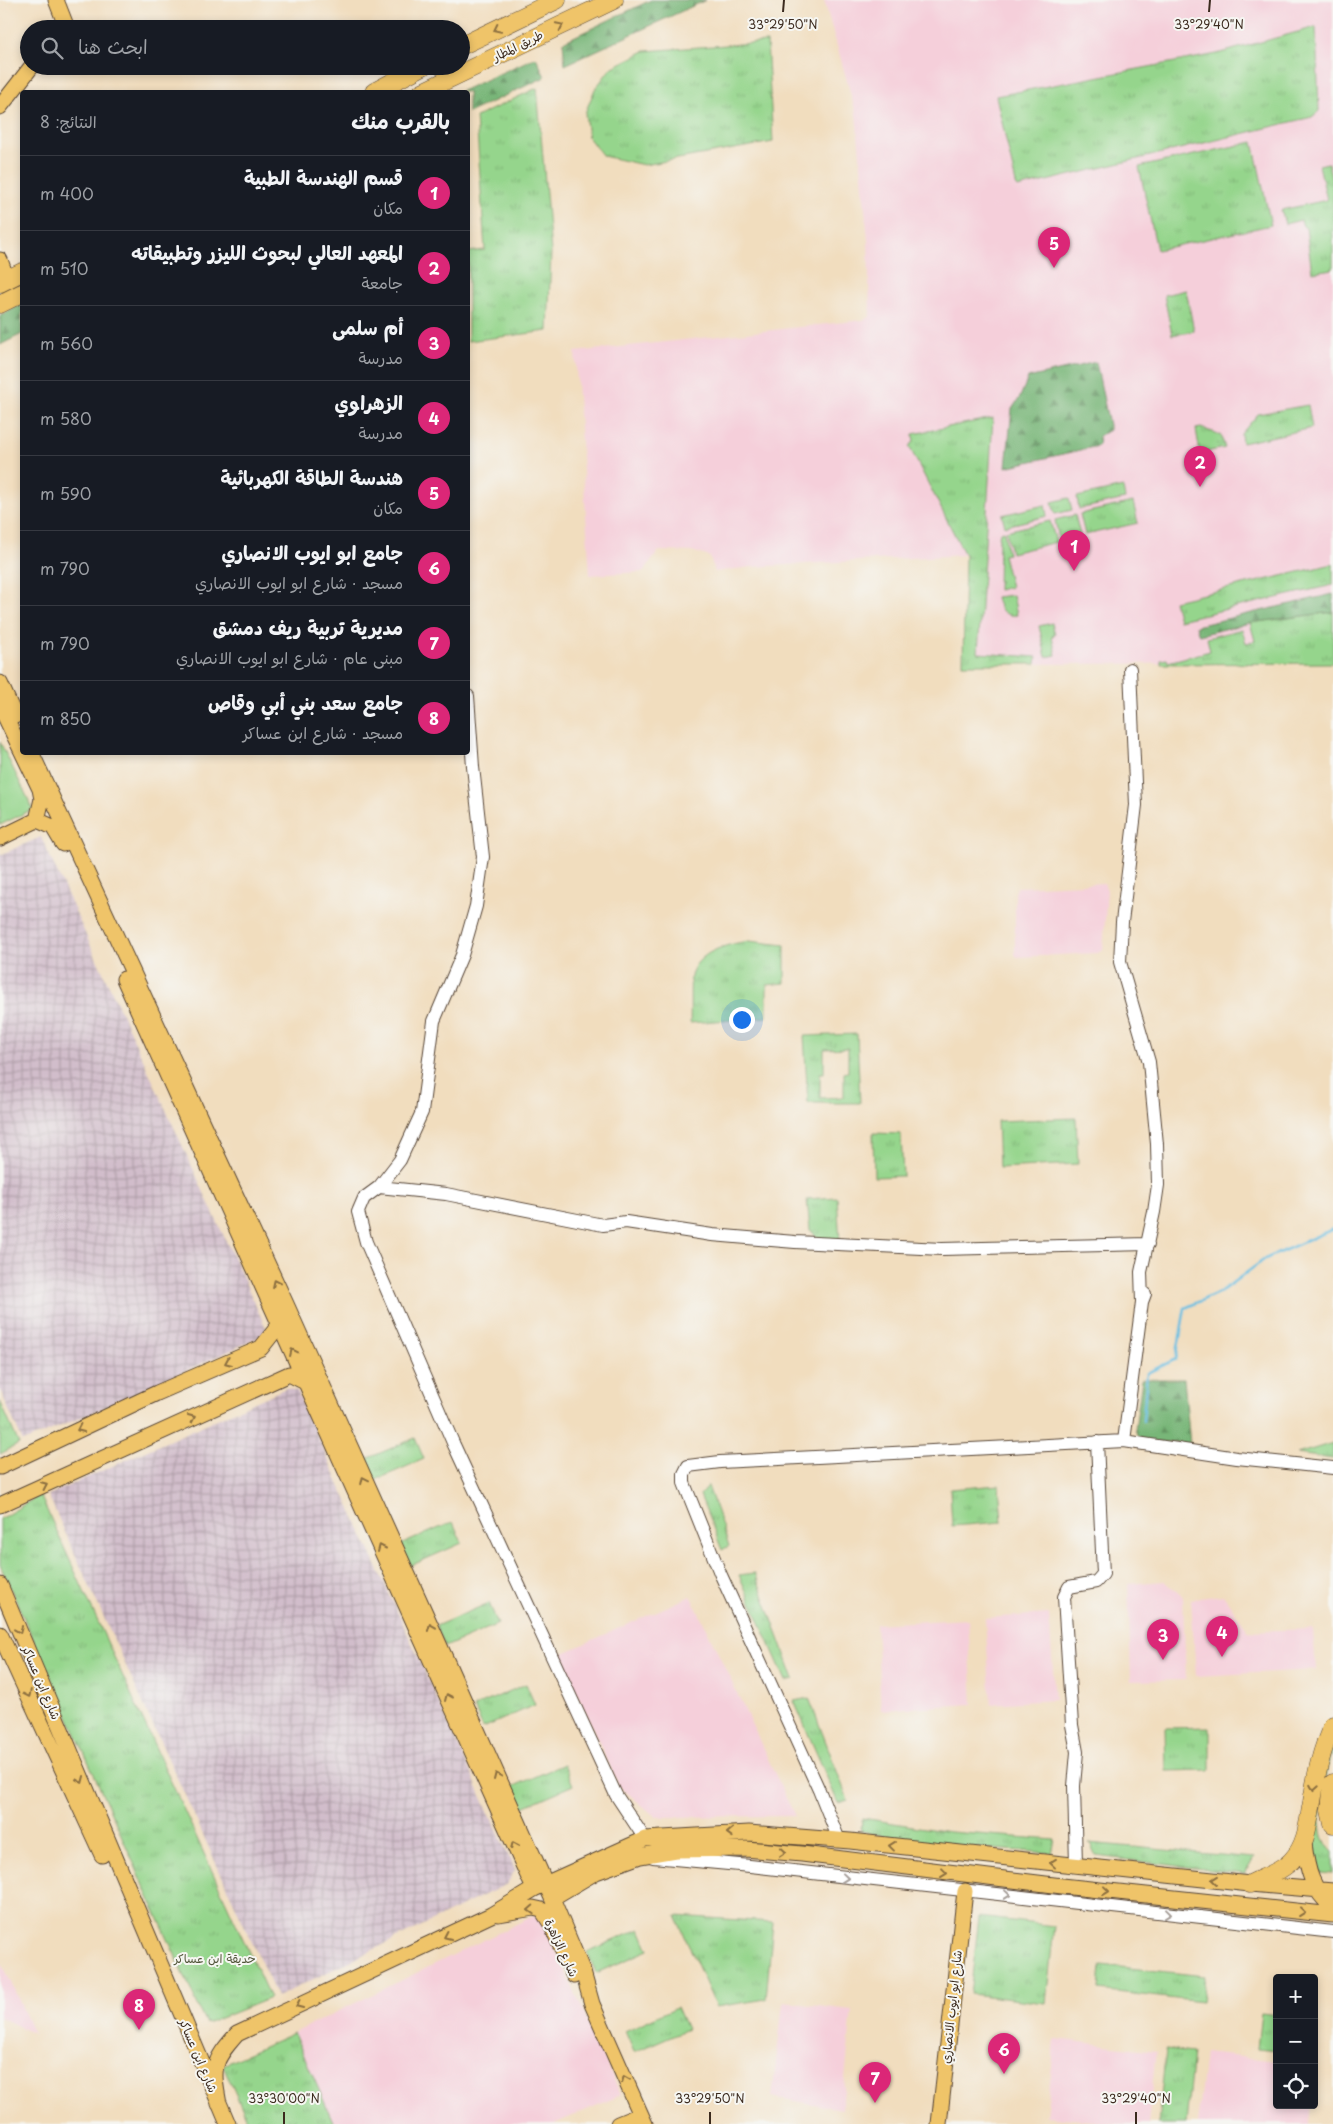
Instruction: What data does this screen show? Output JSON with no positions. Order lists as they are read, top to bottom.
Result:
{
  "streets": {
    "highway": ["طريق المطار"],
    "main road": ["شارع ابن عساكر", "شارع الزاهرة", "شارع ابو ايوب الانصاري"]
  },
  "one_way": ["شارع ابن عساكر"],
  "parks": ["حديقة ابن عساكر"],
  "page": {
    "search": "ابحث هنا",
    "heading": ["بالقرب منك", "النتائج: 8"],
    "list": [
      {
        "mark": "1",
        "name": "قسم الهندسة الطبية",
        "note": "مكان",
        "value": "400 m"
      },
      {
        "mark": "2",
        "name": "المعهد العالي لبحوث الليزر وتطبيقاته",
        "note": "جامعة",
        "value": "510 m"
      },
      {
        "mark": "3",
        "name": "أم سلمى",
        "note": "مدرسة",
        "value": "560 m"
      },
      {
        "mark": "4",
        "name": "الزهراوي",
        "note": "مدرسة",
        "value": "580 m"
      },
      {
        "mark": "5",
        "name": "هندسة الطاقة الكهربائية",
        "note": "مكان",
        "value": "590 m"
      },
      {
        "mark": "6",
        "name": "جامع ابو ايوب الانصاري",
        "note": "مسجد · شارع ابو ايوب الانصاري",
        "value": "790 m"
      },
      {
        "mark": "7",
        "name": "مديرية تربية ريف دمشق",
        "note": "مبنى عام · شارع ابو ايوب الانصاري",
        "value": "790 m"
      },
      {
        "mark": "8",
        "name": "جامع سعد بني أبي وقاص",
        "note": "مسجد · شارع ابن عساكر",
        "value": "850 m"
      }
    ],
    "pins": [
      "5",
      "2",
      "1",
      "4",
      "3",
      "8",
      "6",
      "7"
    ],
    "map_buttons": ["+", "−"]
  },
  "coordinates": ["33°29'50\"N", "33°29'40\"N", "33°30'00\"N"]
}
